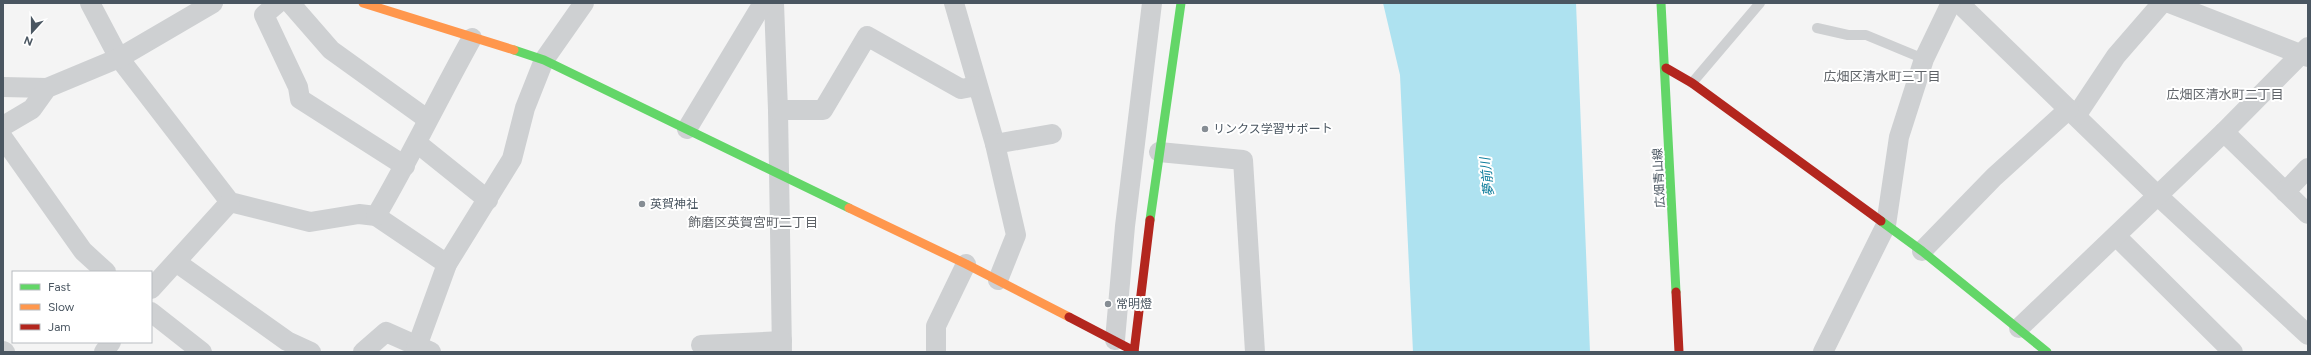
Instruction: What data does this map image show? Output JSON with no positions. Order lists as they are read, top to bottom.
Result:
{
  "streets": {
    "street": ["広畑青山線"]
  },
  "districts": ["広畑区清水町三丁目", "広畑区清水町二丁目", "飾磨区英賀宮町二丁目"],
  "water": ["夢前川"],
  "places": ["リンクス学習サポート", "英賀神社", "常明燈"],
  "legend": ["Fast", "Slow", "Jam"],
  "north": "bottom"
}
